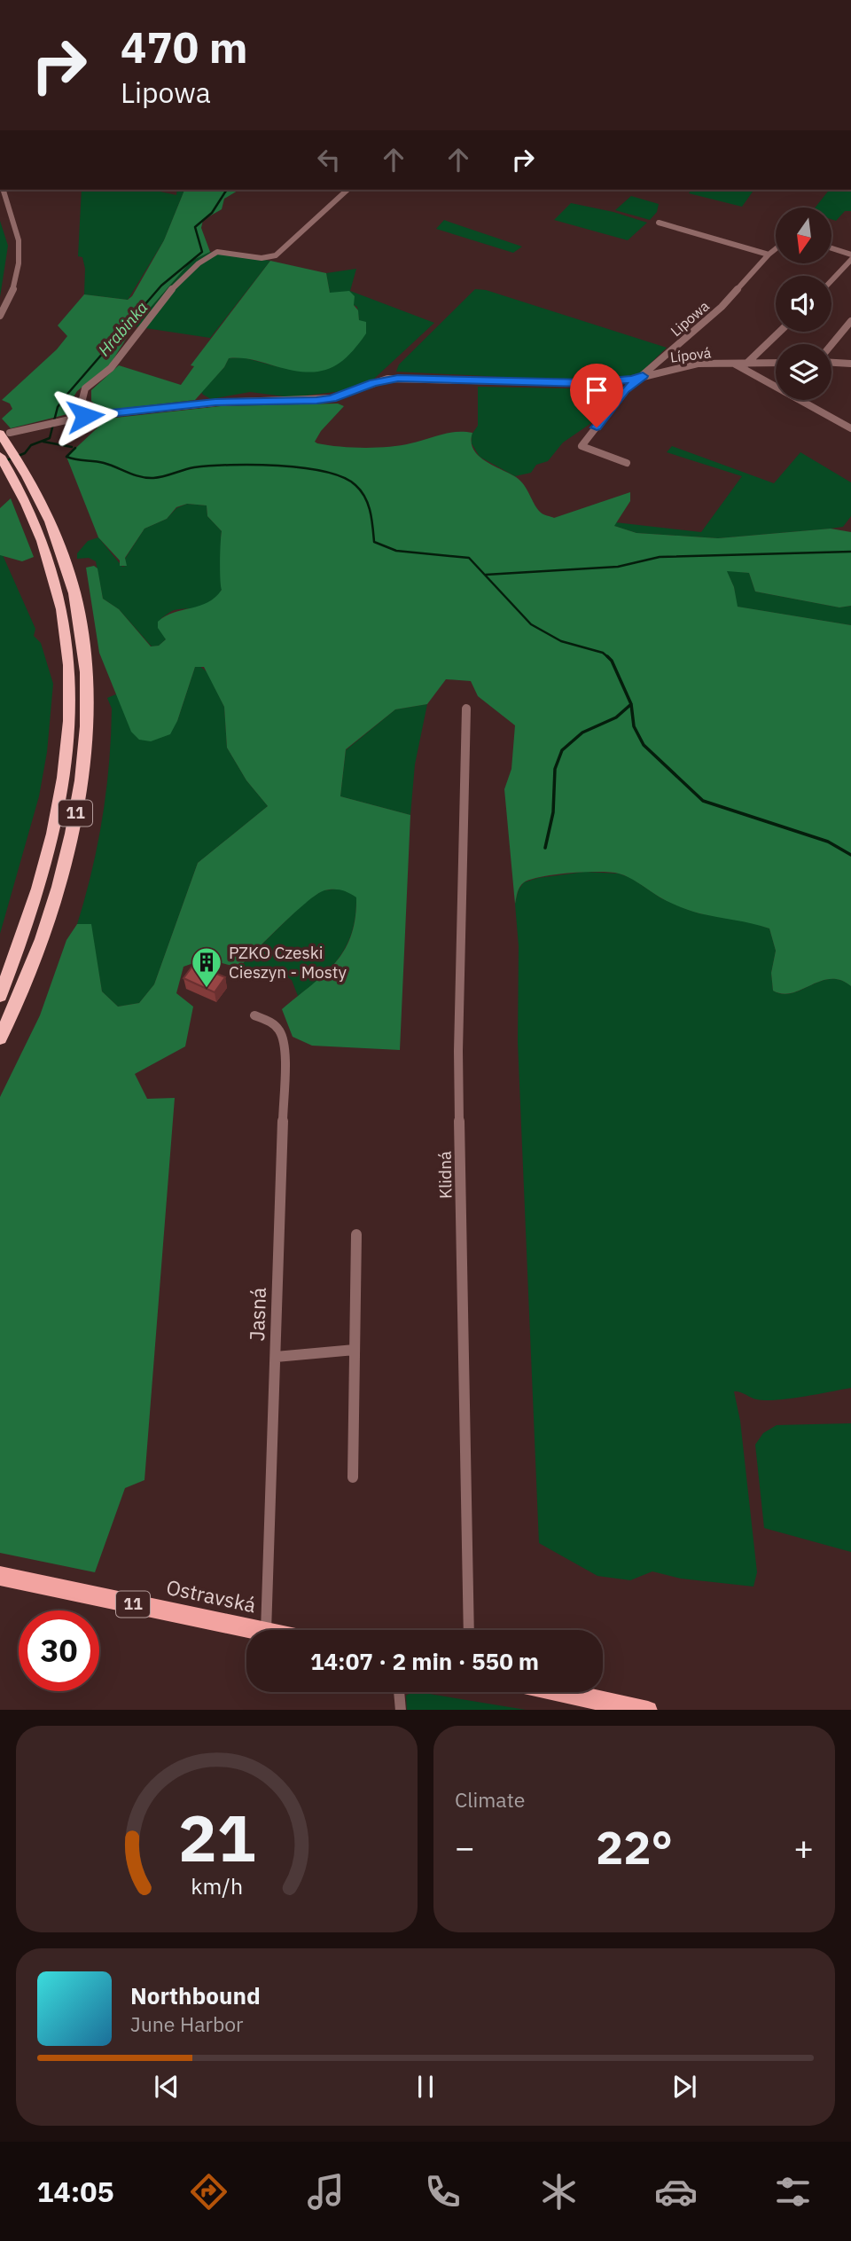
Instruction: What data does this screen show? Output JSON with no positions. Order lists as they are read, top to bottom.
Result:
{
  "streets": {
    "highway": ["11"],
    "main road": ["Ostravská"],
    "street": [
      "Lipowa",
      "Lípová",
      "Klidná",
      "Jasná"
    ]
  },
  "crossings": [
    ["Lipowa", "Lípová"],
    ["Lípová", "11"]
  ],
  "water": ["Hrabinka"],
  "places": {
    "building": ["PZKO Czeski Cieszyn - Mosty"]
  },
  "north": "bottom",
  "page": {
    "turn": ["470 m", "Lipowa"],
    "limit": "30",
    "trip": "14:07 · 2 min · 550 m",
    "tile": "Climate",
    "heat": ["−", "22°", "+"],
    "song": ["Northbound", "June Harbor"],
    "tabs": "14:05",
    "gauge": ["21", "km/h"]
  }
}
